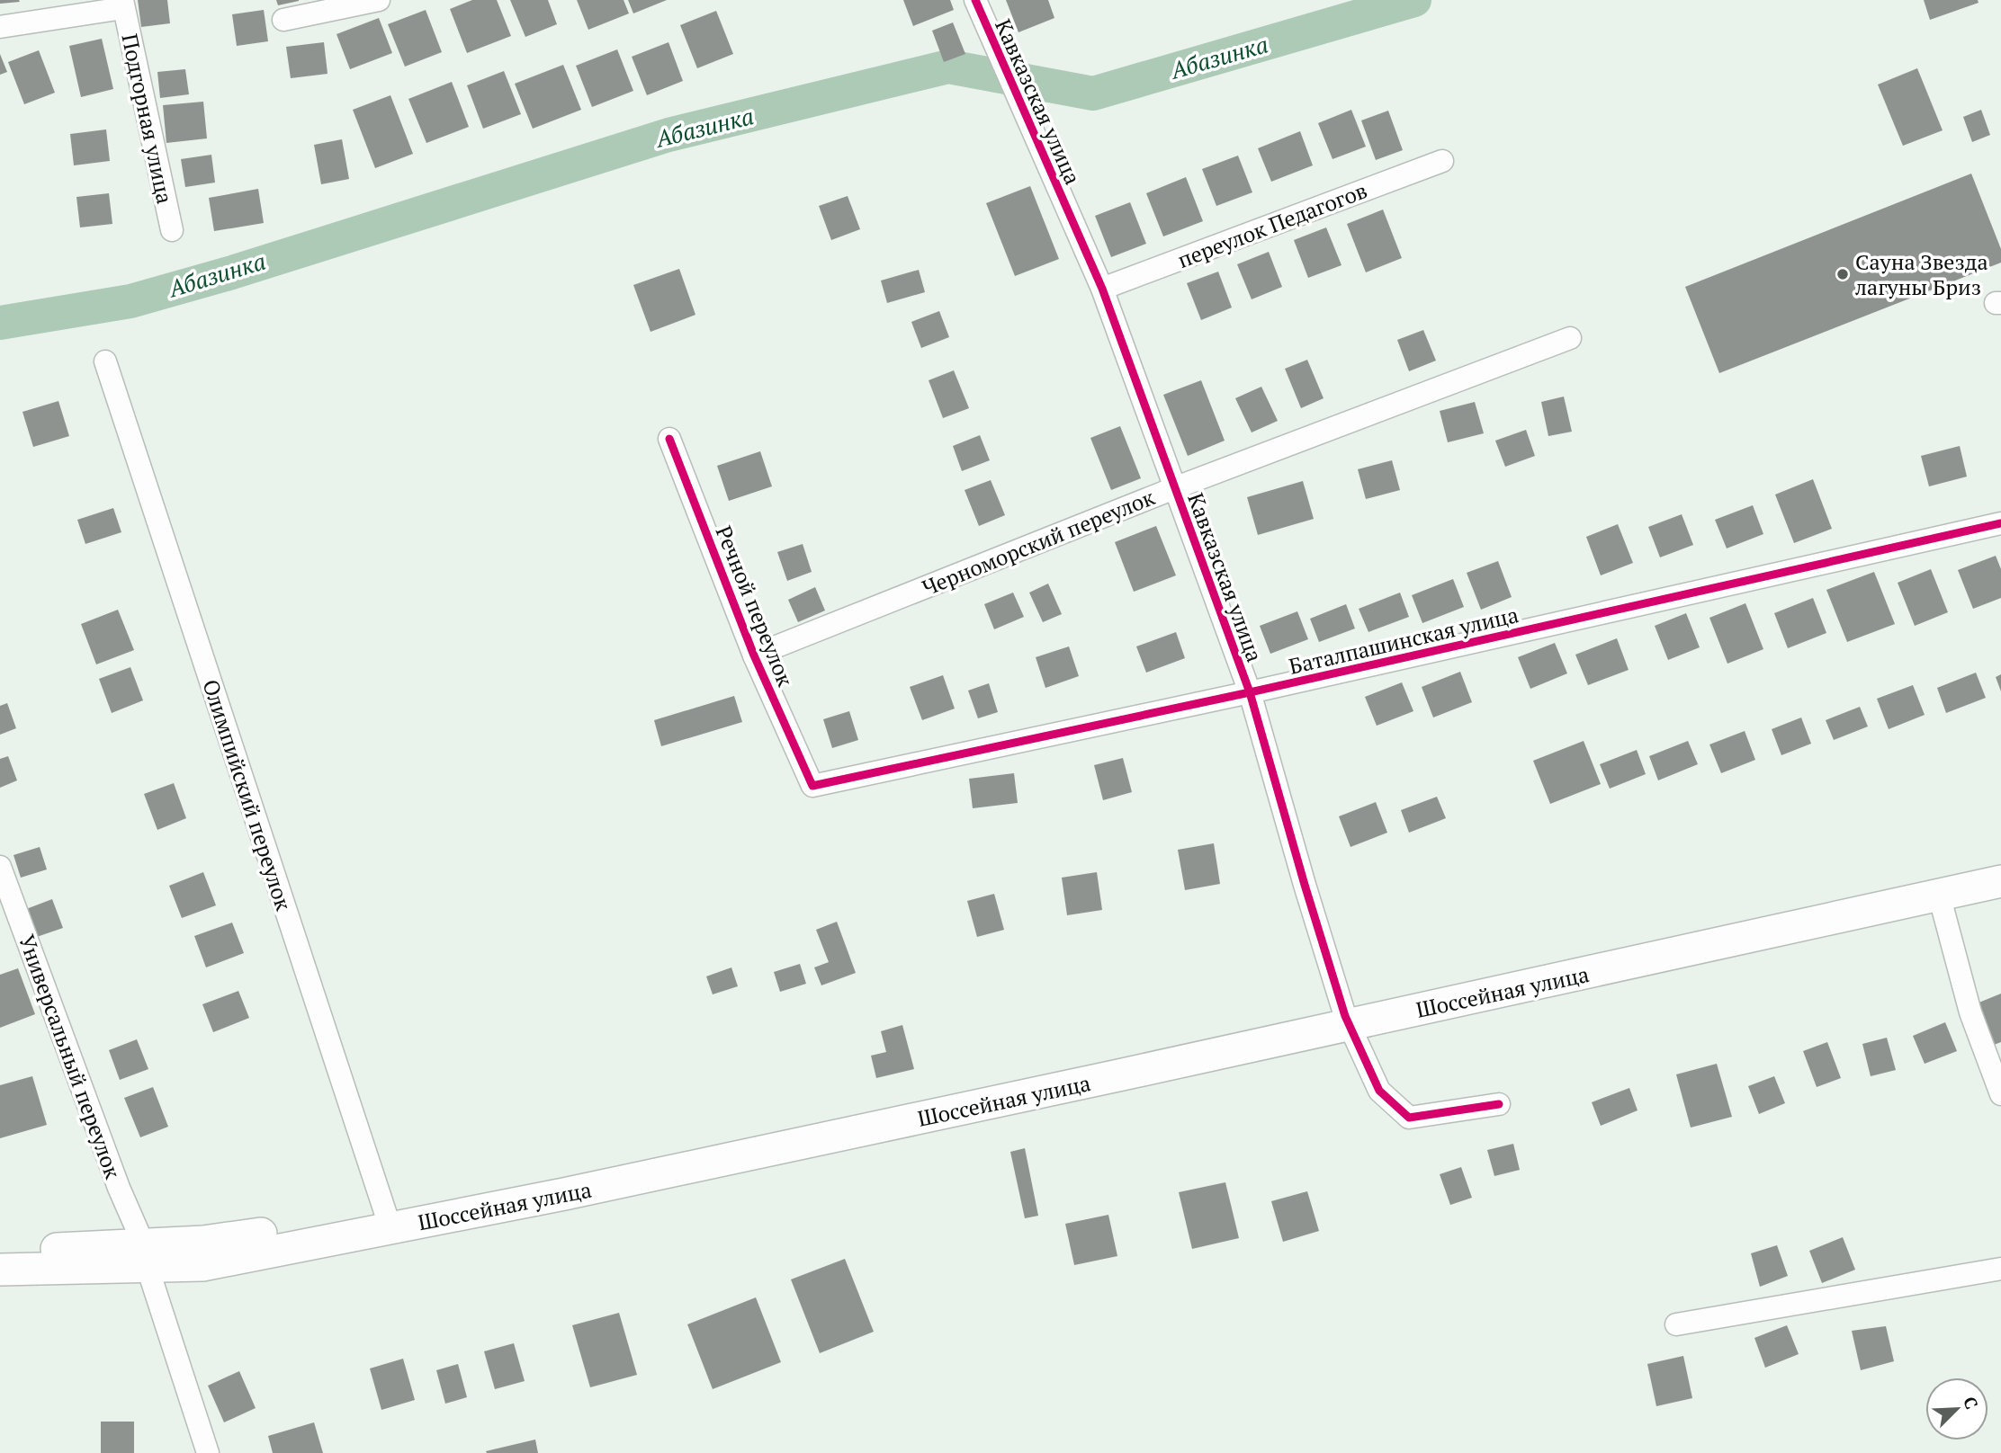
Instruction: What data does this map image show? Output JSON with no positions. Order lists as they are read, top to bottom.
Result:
{
  "streets": {
    "main road": ["Шоссейная улица"],
    "street": [
      "Кавказская улица",
      "Подгорная улица",
      "переулок Педагогов",
      "Черноморский переулок",
      "Речной переулок",
      "Баталпашинская улица",
      "Олимпийский переулок",
      "Универсальный переулок"
    ]
  },
  "crossings": [
    ["Кавказская улица", "переулок Педагогов"],
    ["Кавказская улица", "Черноморский переулок"],
    ["Кавказская улица", "Баталпашинская улица"],
    ["Кавказская улица", "Шоссейная улица"],
    ["Черноморский переулок", "Речной переулок"],
    ["Речной переулок", "Баталпашинская улица"],
    ["Олимпийский переулок", "Шоссейная улица"],
    ["Шоссейная улица", "Универсальный переулок"]
  ],
  "water": ["Абазинка"],
  "places": ["Сауна Звезда лагуны Бриз"],
  "north": "top right"
}
